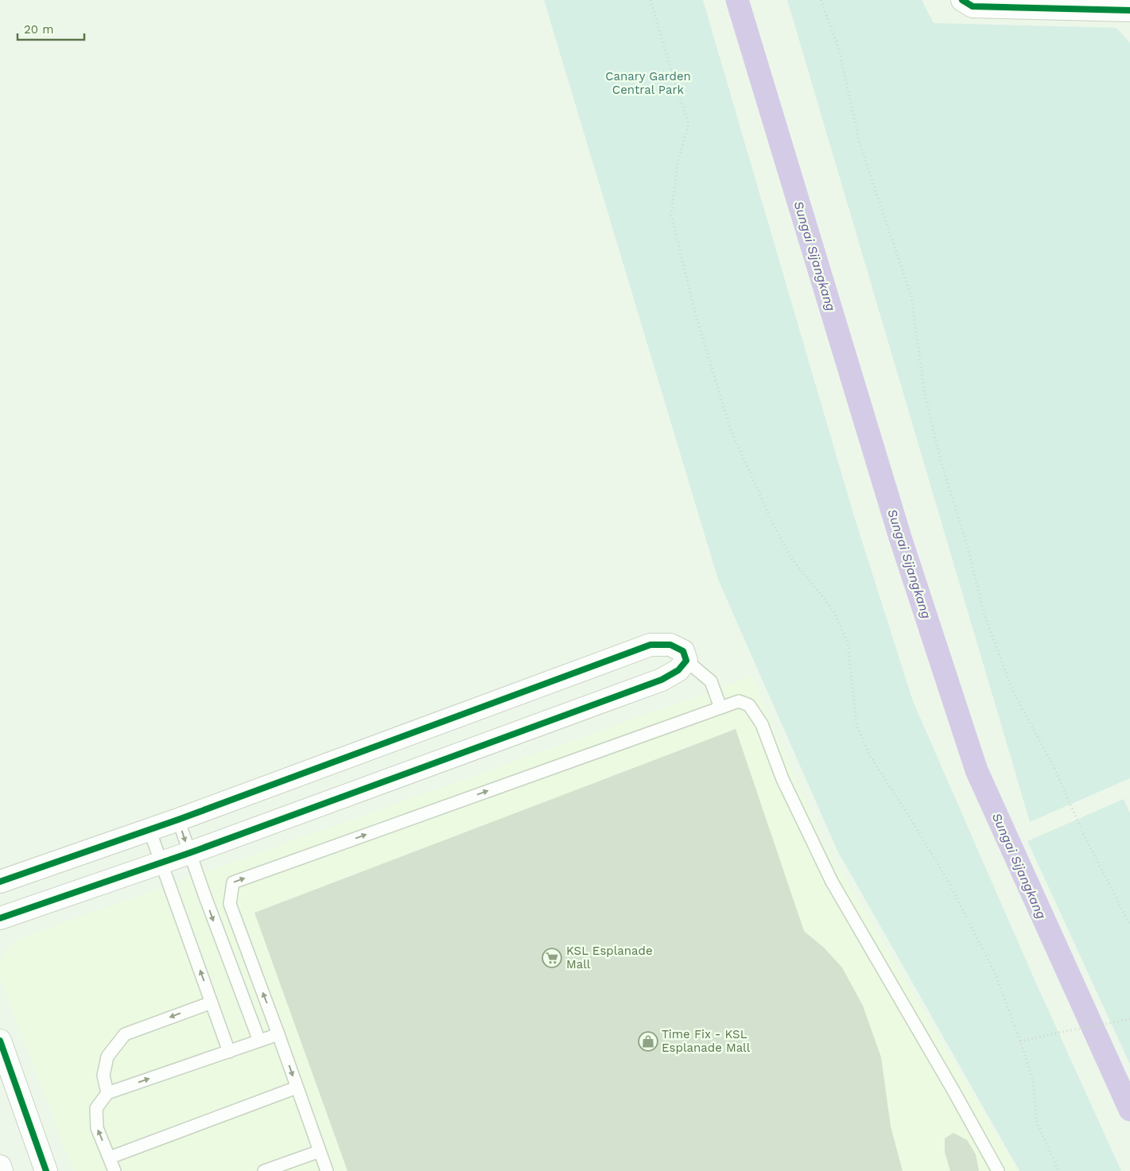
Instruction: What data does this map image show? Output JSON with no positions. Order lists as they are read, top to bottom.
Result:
{
  "water": ["Sungai Sijangkang"],
  "parks": ["Canary Garden Central Park"],
  "places": {
    "supermarket": ["KSL Esplanade Mall"],
    "shop": ["Time Fix - KSL Esplanade Mall"]
  },
  "scale_bar": "20 m"
}
